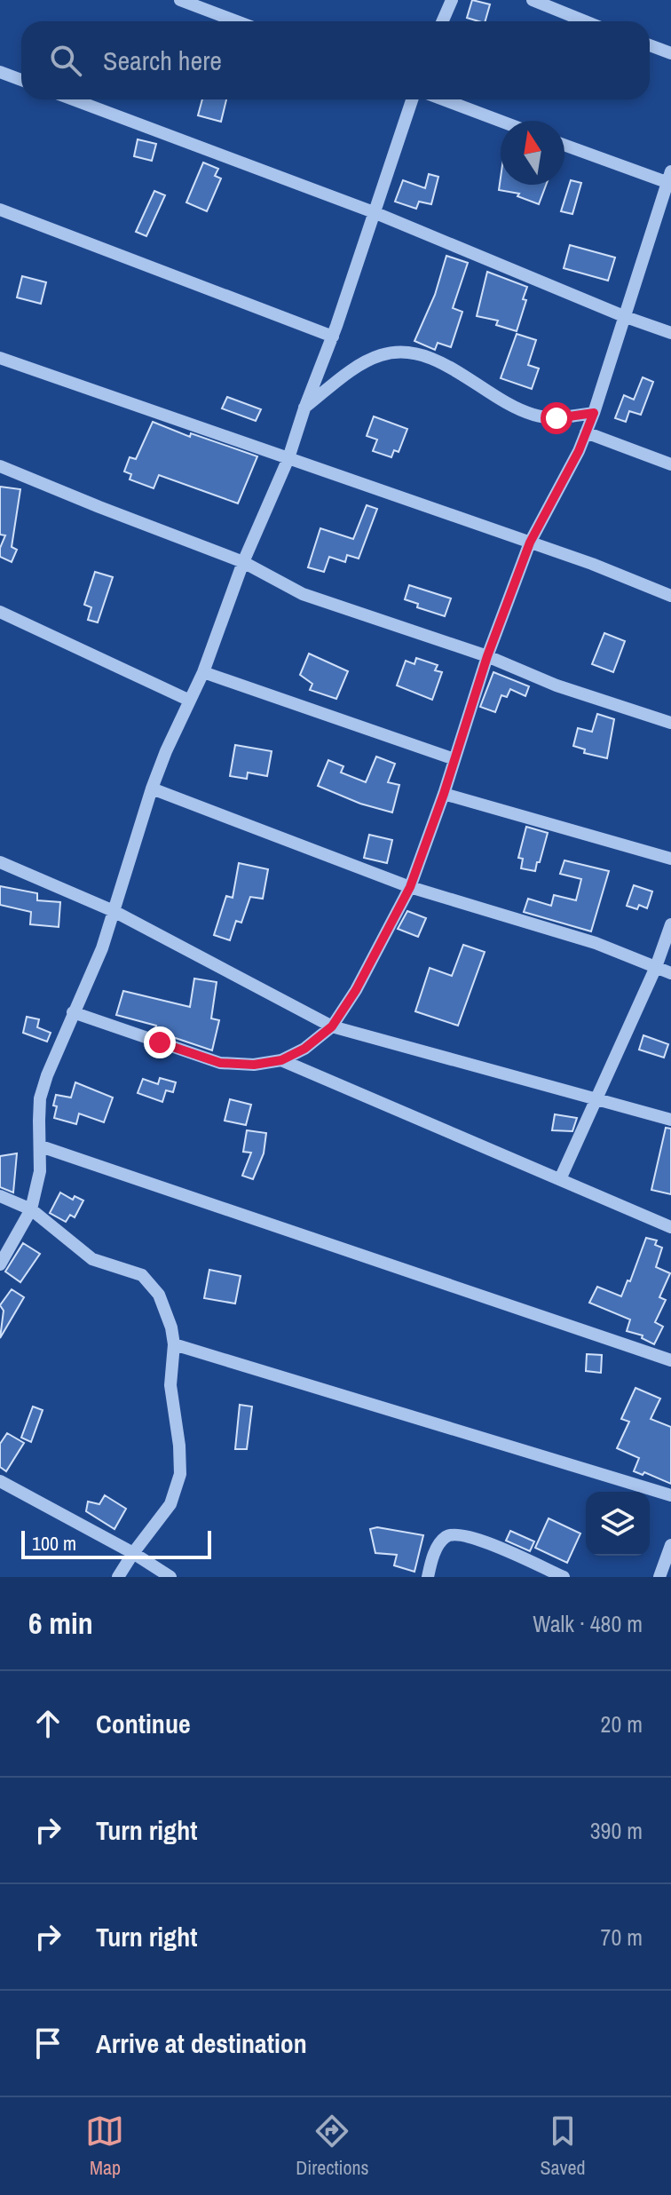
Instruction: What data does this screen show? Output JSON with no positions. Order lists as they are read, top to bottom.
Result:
{
  "scale_bar": "100 m",
  "north": "top",
  "page": {
    "search": "Search here",
    "scale": "100 m",
    "heading": ["6 min", "Walk · 480 m"],
    "list": [
      ["Continue", "20 m"],
      ["Turn right", "390 m"],
      ["Turn right", "70 m"],
      "Arrive at destination"
    ],
    "nav": ["Map", "Directions", "Saved"]
  }
}
